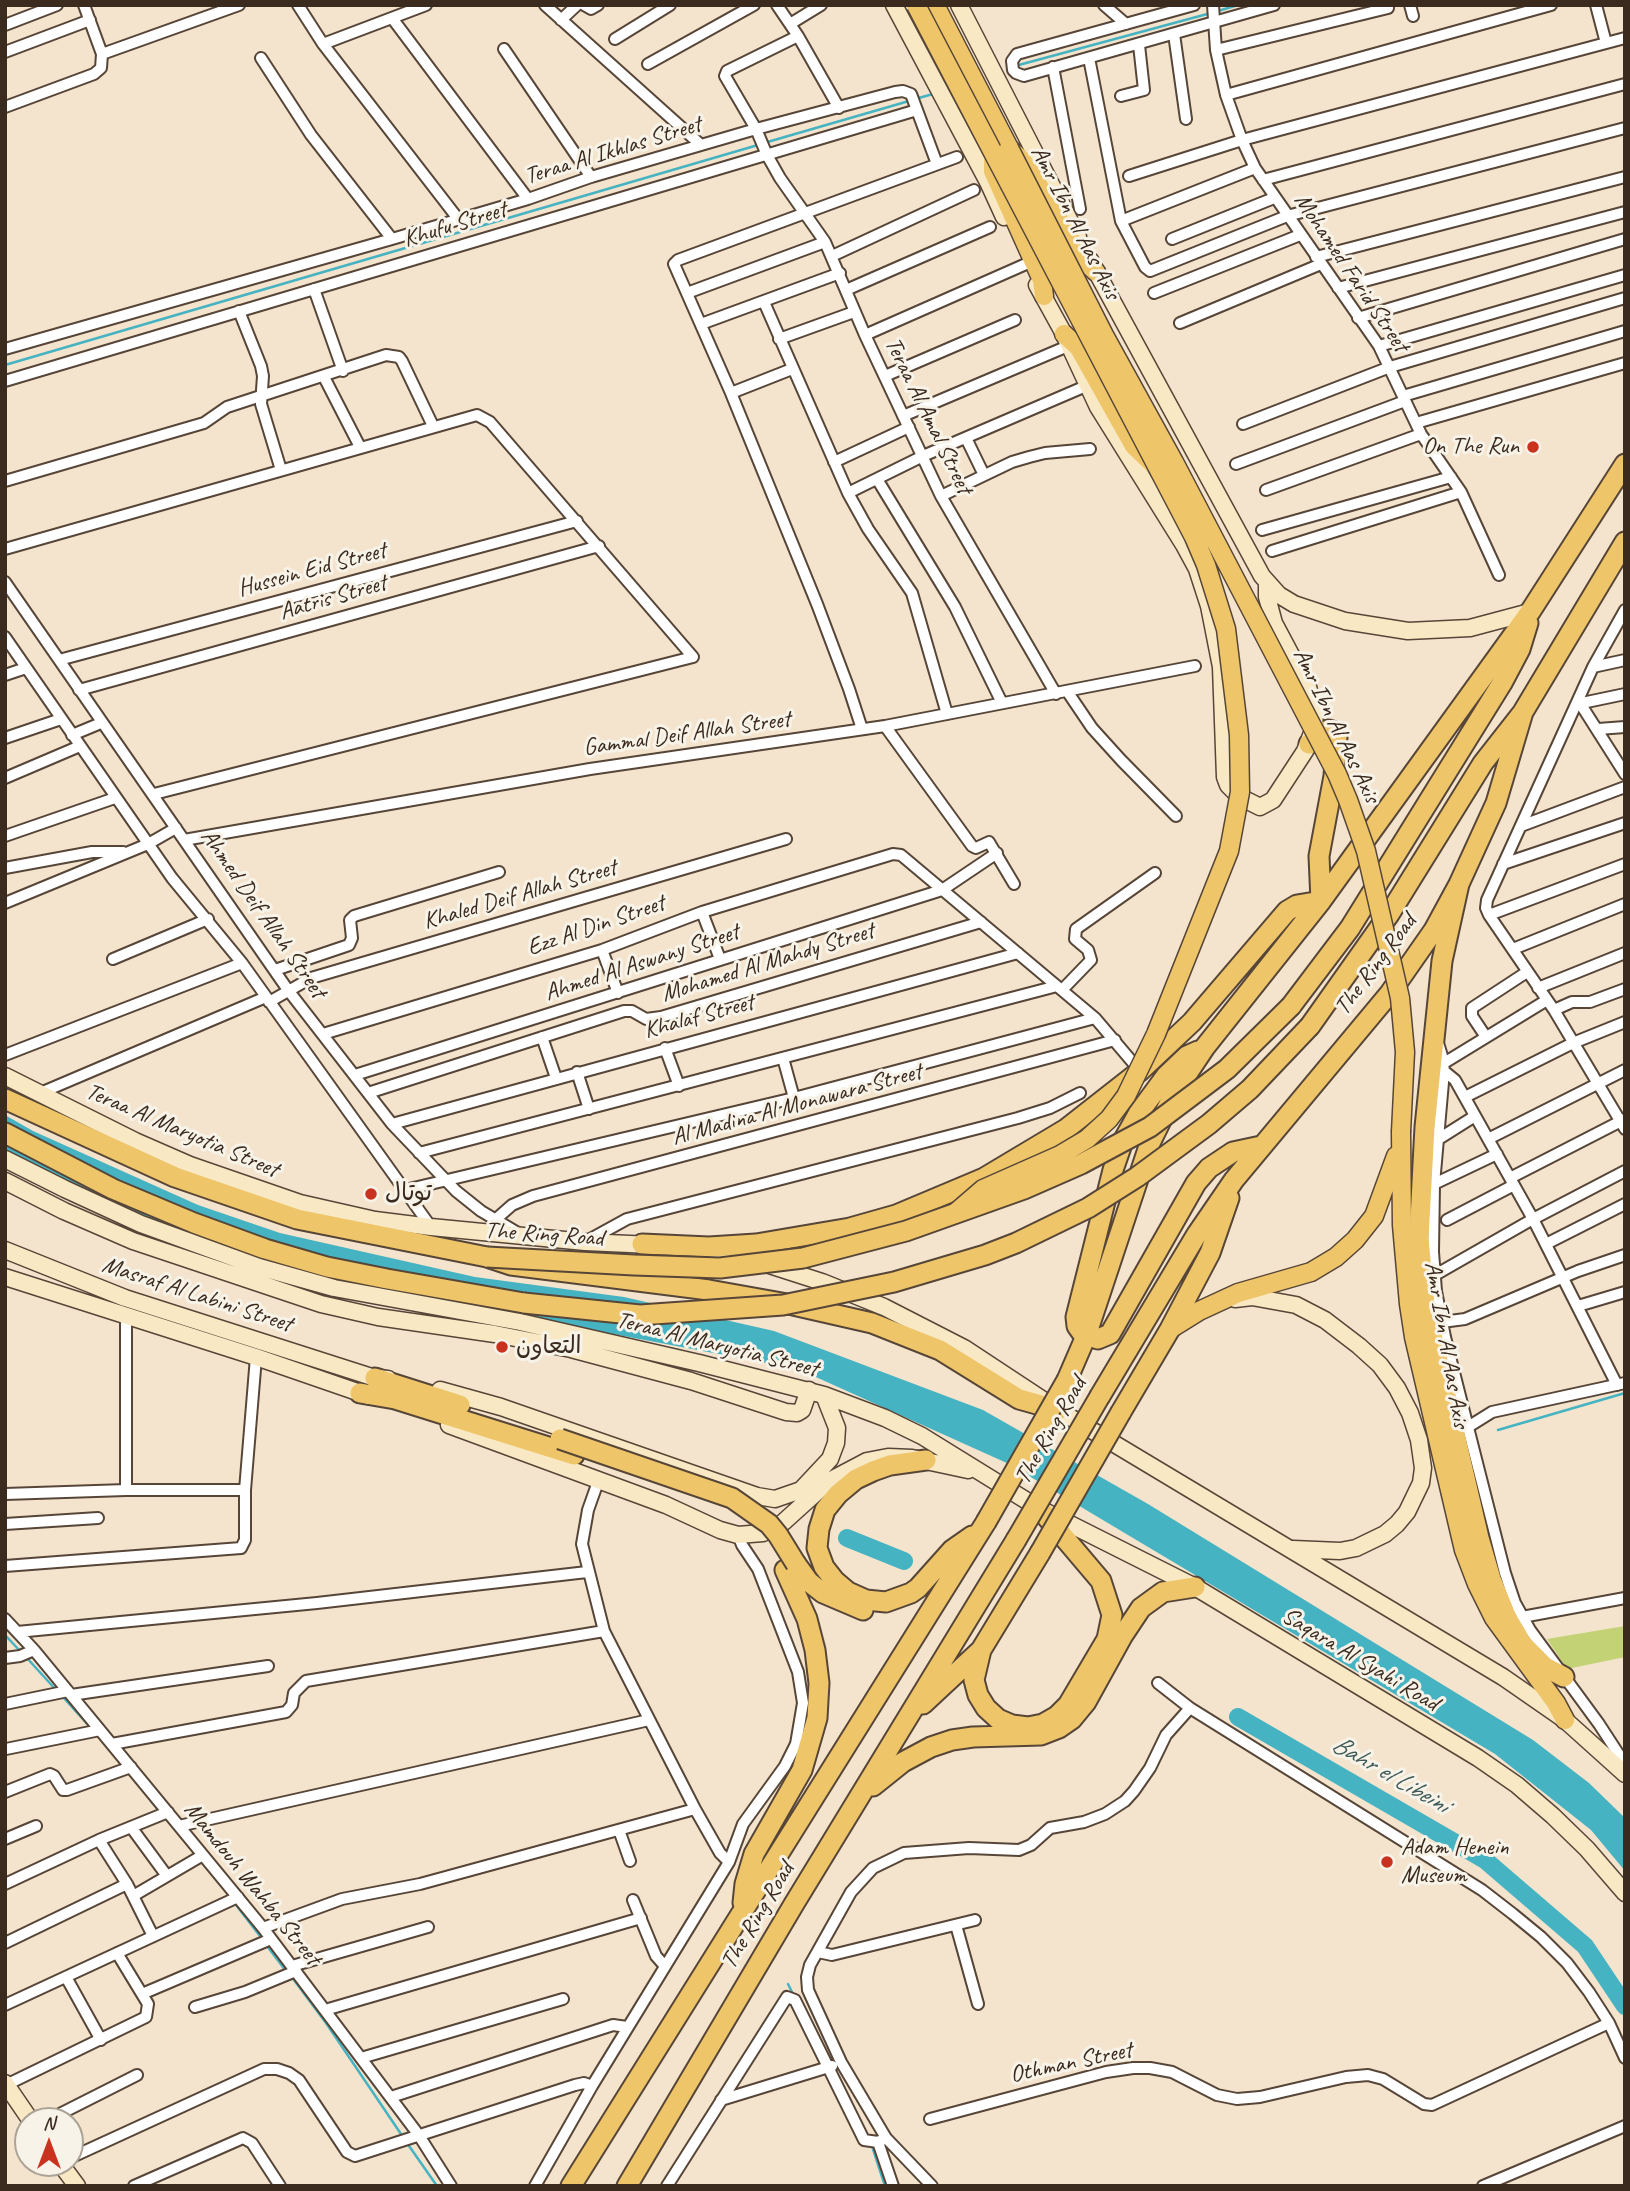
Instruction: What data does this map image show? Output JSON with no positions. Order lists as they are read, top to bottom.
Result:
{
  "streets": {
    "highway": ["The Ring Road"],
    "main road": [
      "Amr Ibn Al Aas Axis",
      "Teraa Al Maryotia Street",
      "Masraf Al Labini Street",
      "Saqara Al Syahi Road"
    ],
    "street": [
      "Teraa Al Ikhlas Street",
      "Khufu Street",
      "Mohamed Farid Street",
      "Teraa Al Amal Street",
      "Hussein Eid Street",
      "Aatris Street",
      "Gammal Deif Allah Street",
      "Khaled Deif Allah Street",
      "Ahmed Deif Allah Street",
      "Ezz Al Din Street",
      "Ahmed Al Aswany Street",
      "Mohamed Al Mahdy Street",
      "Khalaf Street",
      "Al Madina Al Monawara Street",
      "Mamdouh Wahba Street",
      "Othman Street"
    ]
  },
  "crossings": [
    ["Teraa Al Ikhlas Street", "Khufu Street"],
    ["Teraa Al Ikhlas Street", "Teraa Al Amal Street"],
    ["Amr Ibn Al Aas Axis", "The Ring Road"],
    ["Khufu Street", "Teraa Al Amal Street"],
    ["Teraa Al Amal Street", "Gammal Deif Allah Street"],
    ["Hussein Eid Street", "Ahmed Deif Allah Street"],
    ["Aatris Street", "Ahmed Deif Allah Street"],
    ["Gammal Deif Allah Street", "Ahmed Deif Allah Street"],
    ["Khaled Deif Allah Street", "Ahmed Deif Allah Street"],
    ["Khaled Deif Allah Street", "Teraa Al Maryotia Street"],
    ["Ahmed Deif Allah Street", "Ezz Al Din Street"],
    ["Ahmed Deif Allah Street", "Ahmed Al Aswany Street"],
    ["Ahmed Deif Allah Street", "Mohamed Al Mahdy Street"],
    ["Ahmed Deif Allah Street", "Khalaf Street"],
    ["Ahmed Deif Allah Street", "Al Madina Al Monawara Street"],
    ["Ahmed Deif Allah Street", "Teraa Al Maryotia Street"],
    ["Ezz Al Din Street", "Ahmed Al Aswany Street"],
    ["Teraa Al Maryotia Street", "Saqara Al Syahi Road"]
  ],
  "water": ["Bahr el Libeini"],
  "places": [
    "On The Run",
    "توتال",
    "التعاون",
    "Adam Henein Museum"
  ],
  "north": "top"
}
